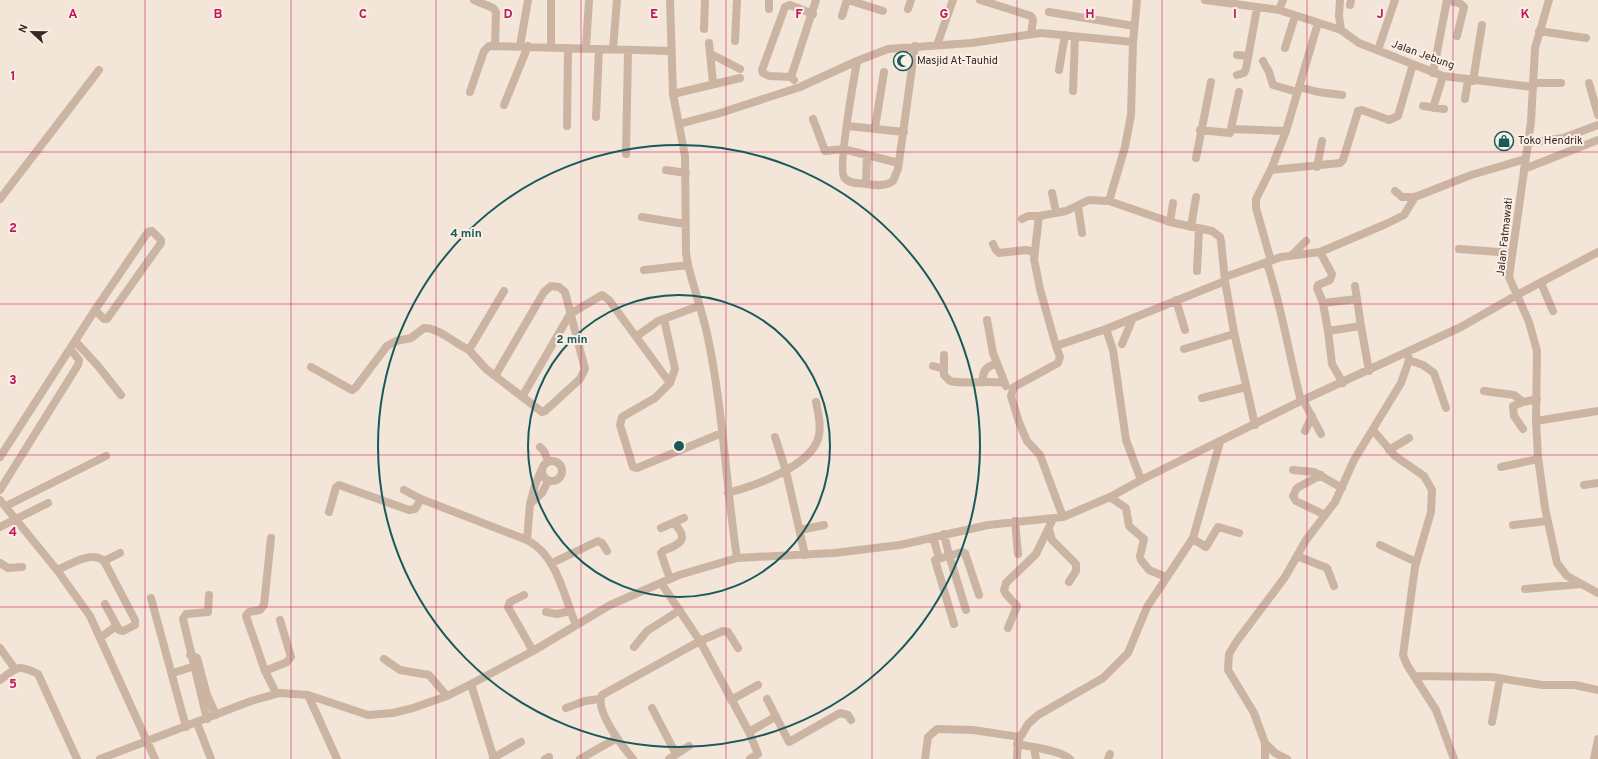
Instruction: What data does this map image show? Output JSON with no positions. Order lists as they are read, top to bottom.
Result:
{
  "streets": {
    "street": ["Jalan Jebung", "Jalan Fatmawati"]
  },
  "crossings": [
    ["Jalan Jebung", "Jalan Fatmawati"]
  ],
  "places": {
    "mosque": ["Masjid At-Tauhid"],
    "shop": ["Toko Hendrik"]
  },
  "north": "left",
  "grid": {
    "columns": [
      "A",
      "B",
      "C",
      "D",
      "E",
      "F",
      "G",
      "H",
      "I",
      "J",
      "K"
    ],
    "rows": [
      "1",
      "2",
      "3",
      "4",
      "5"
    ]
  },
  "rings": ["4 min", "2 min"]
}
